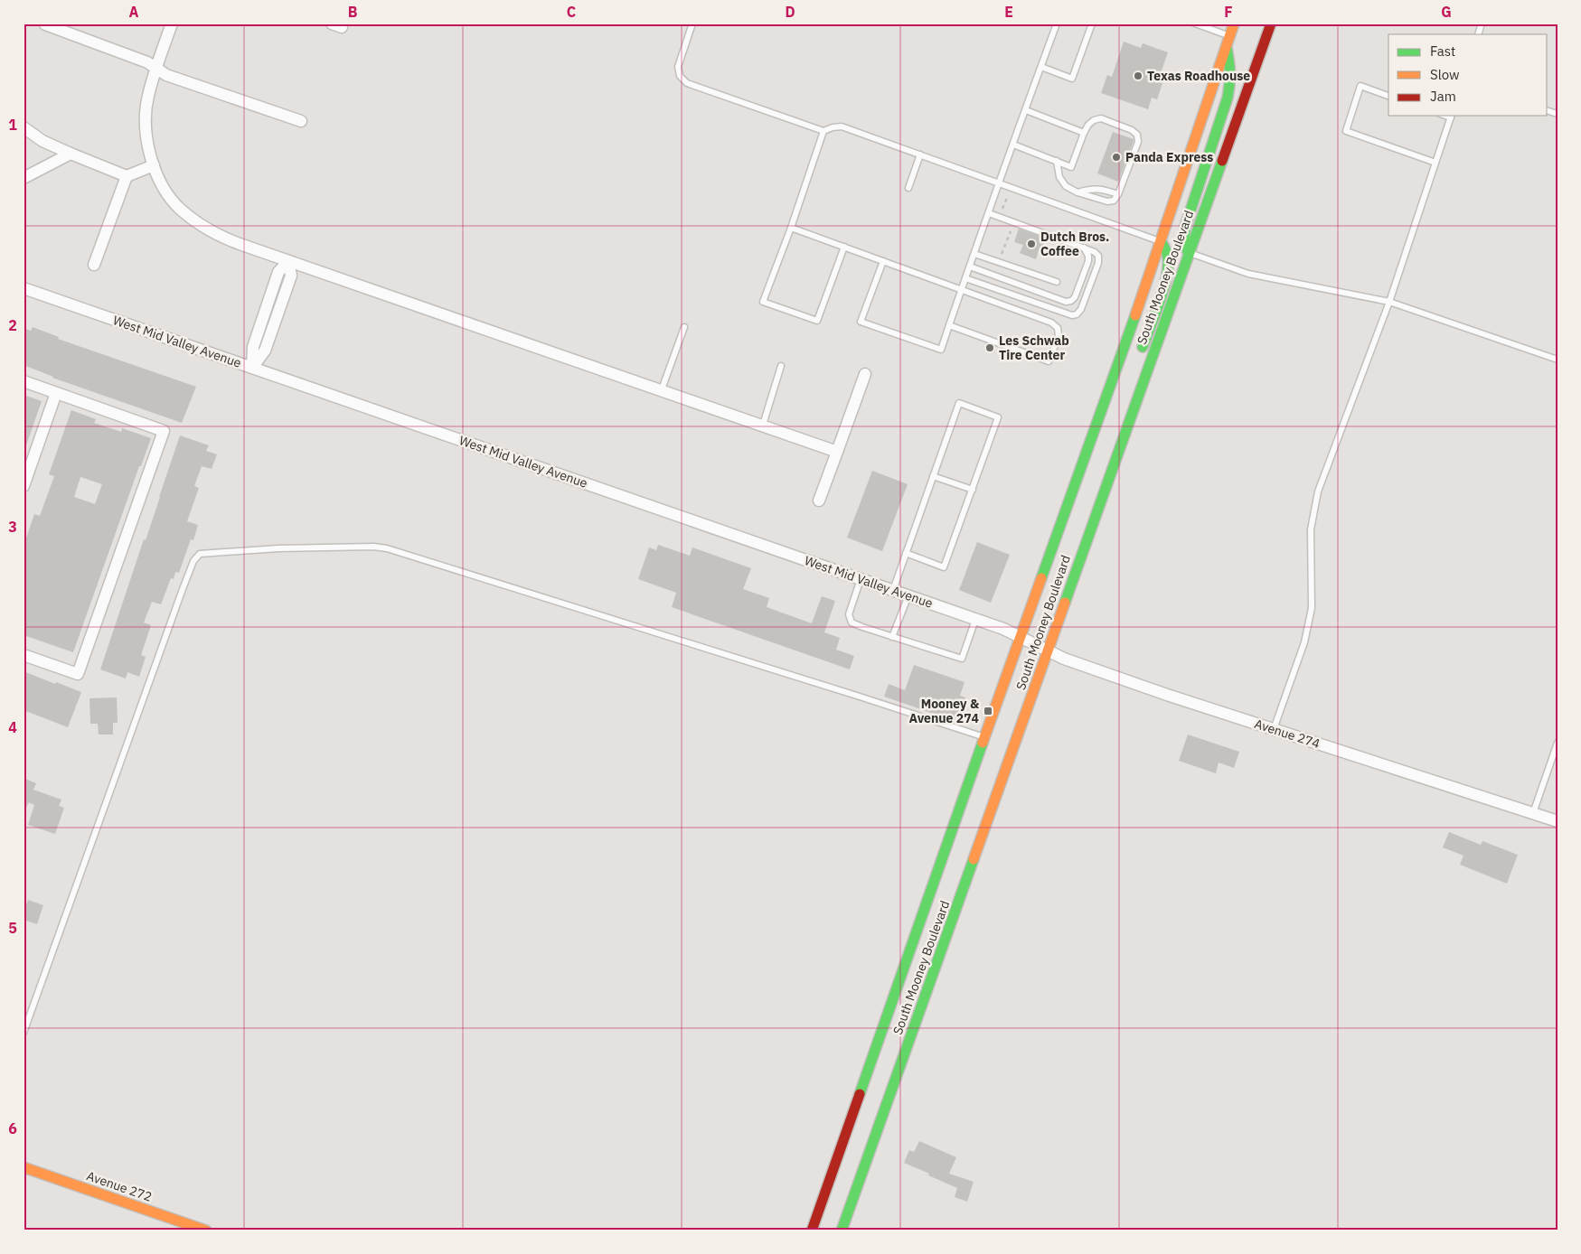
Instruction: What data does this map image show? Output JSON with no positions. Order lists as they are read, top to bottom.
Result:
{
  "streets": {
    "main road": ["South Mooney Boulevard", "Avenue 272"],
    "street": ["West Mid Valley Avenue", "Avenue 274"]
  },
  "crossings": [
    ["South Mooney Boulevard", "West Mid Valley Avenue"],
    ["South Mooney Boulevard", "Avenue 274"],
    ["West Mid Valley Avenue", "Avenue 274"]
  ],
  "places": {
    "other": [
      "Texas Roadhouse",
      "Panda Express",
      "Dutch Bros. Coffee",
      "Les Schwab Tire Center"
    ],
    "transit": ["Mooney & Avenue 274"]
  },
  "legend": ["Fast", "Slow", "Jam"],
  "grid": {
    "columns": [
      "A",
      "B",
      "C",
      "D",
      "E",
      "F",
      "G"
    ],
    "rows": [
      "1",
      "2",
      "3",
      "4",
      "5",
      "6"
    ]
  }
}
